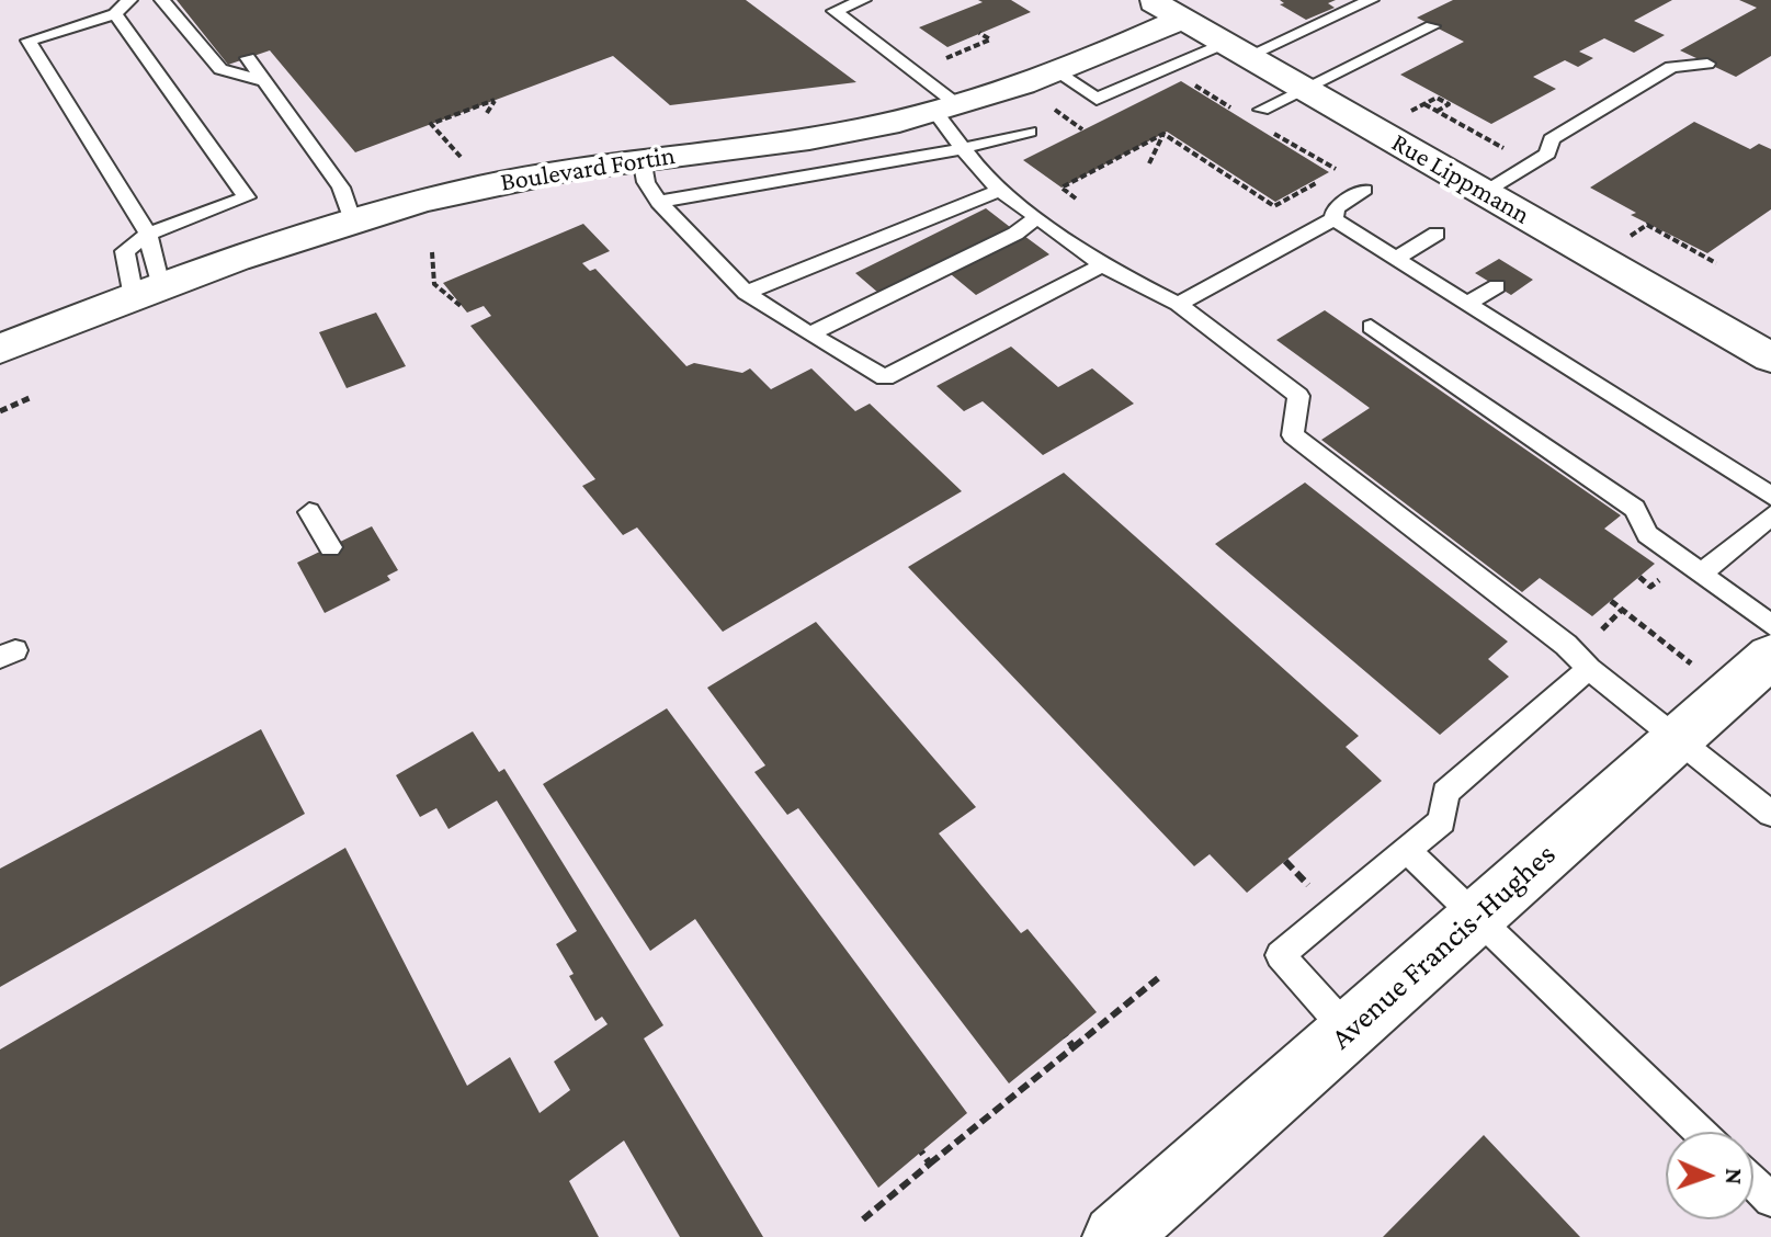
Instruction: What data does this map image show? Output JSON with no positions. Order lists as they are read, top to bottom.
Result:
{
  "streets": {
    "street": ["Boulevard Fortin", "Rue Lippmann", "Avenue Francis-Hughes"]
  },
  "crossings": [
    ["Boulevard Fortin", "Rue Lippmann"]
  ],
  "north": "right"
}
